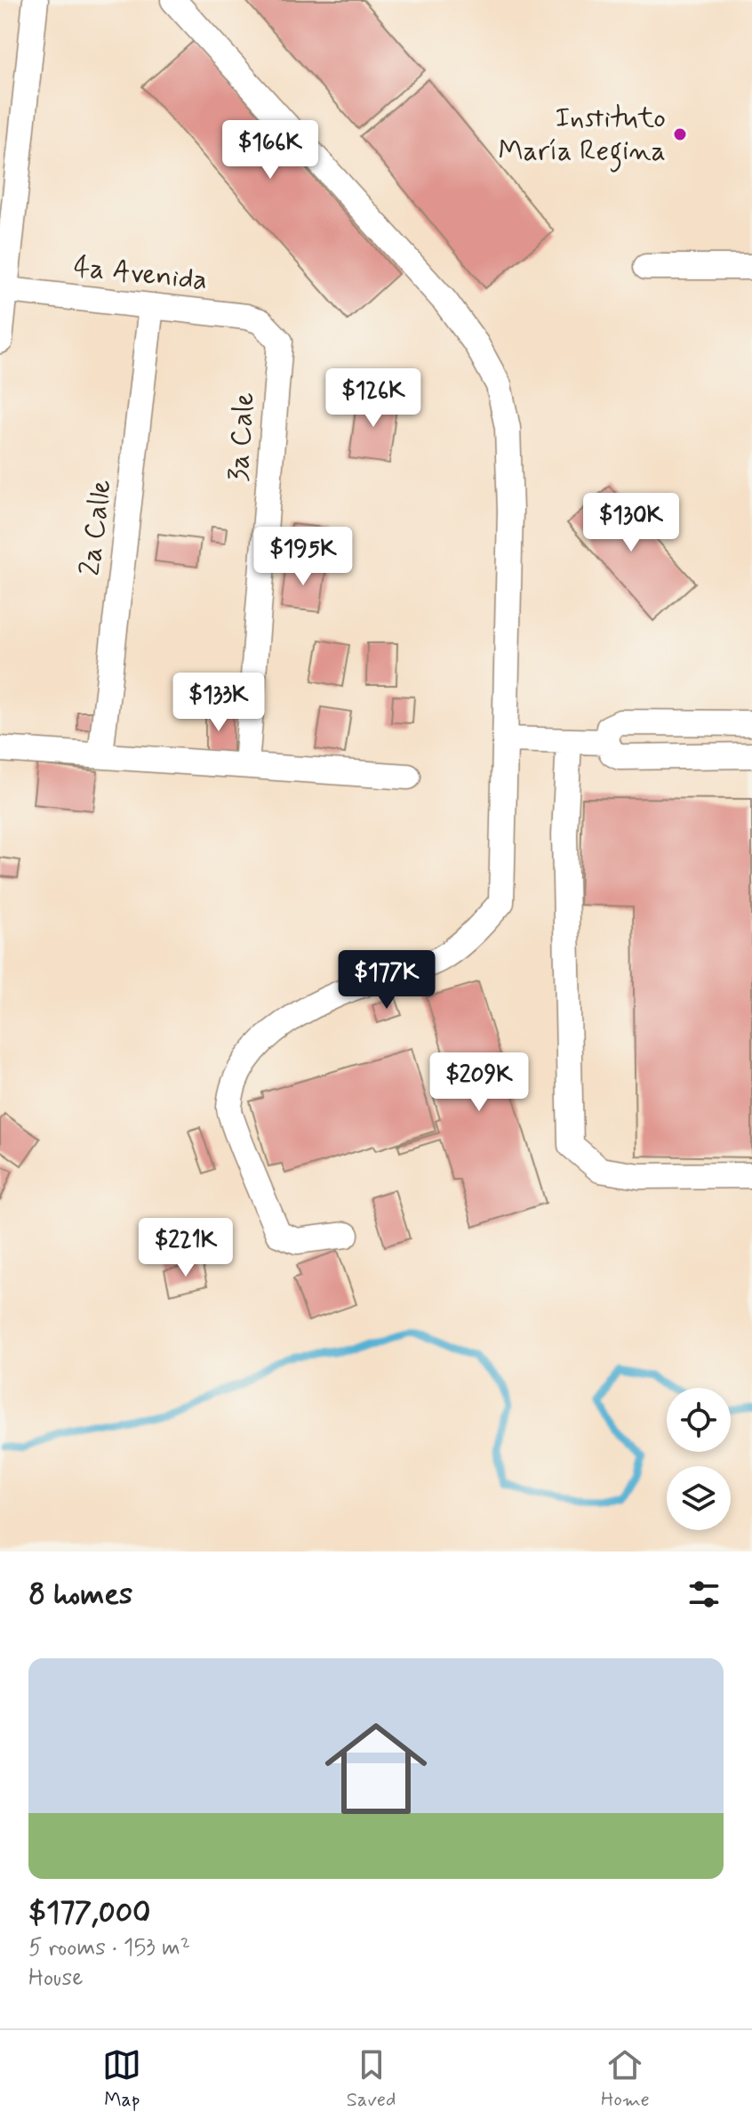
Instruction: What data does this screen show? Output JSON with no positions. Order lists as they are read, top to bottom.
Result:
{
  "streets": {
    "street": ["4a Avenida", "3a Cale", "2a Calle"]
  },
  "crossings": [
    ["4a Avenida", "3a Cale"],
    ["4a Avenida", "2a Calle"]
  ],
  "places": ["Instituto María Regina"],
  "page": {
    "price": [
      "$166K",
      "$126K",
      "$130K",
      "$195K",
      "$133K",
      "$177K",
      "$209K",
      "$221K"
    ],
    "heading": "8 homes",
    "list": [
      {
        "name": "$177,000",
        "note": "5 rooms · 153 m² · House"
      }
    ],
    "tabs": ["Map", "Saved", "Home"]
  }
}
